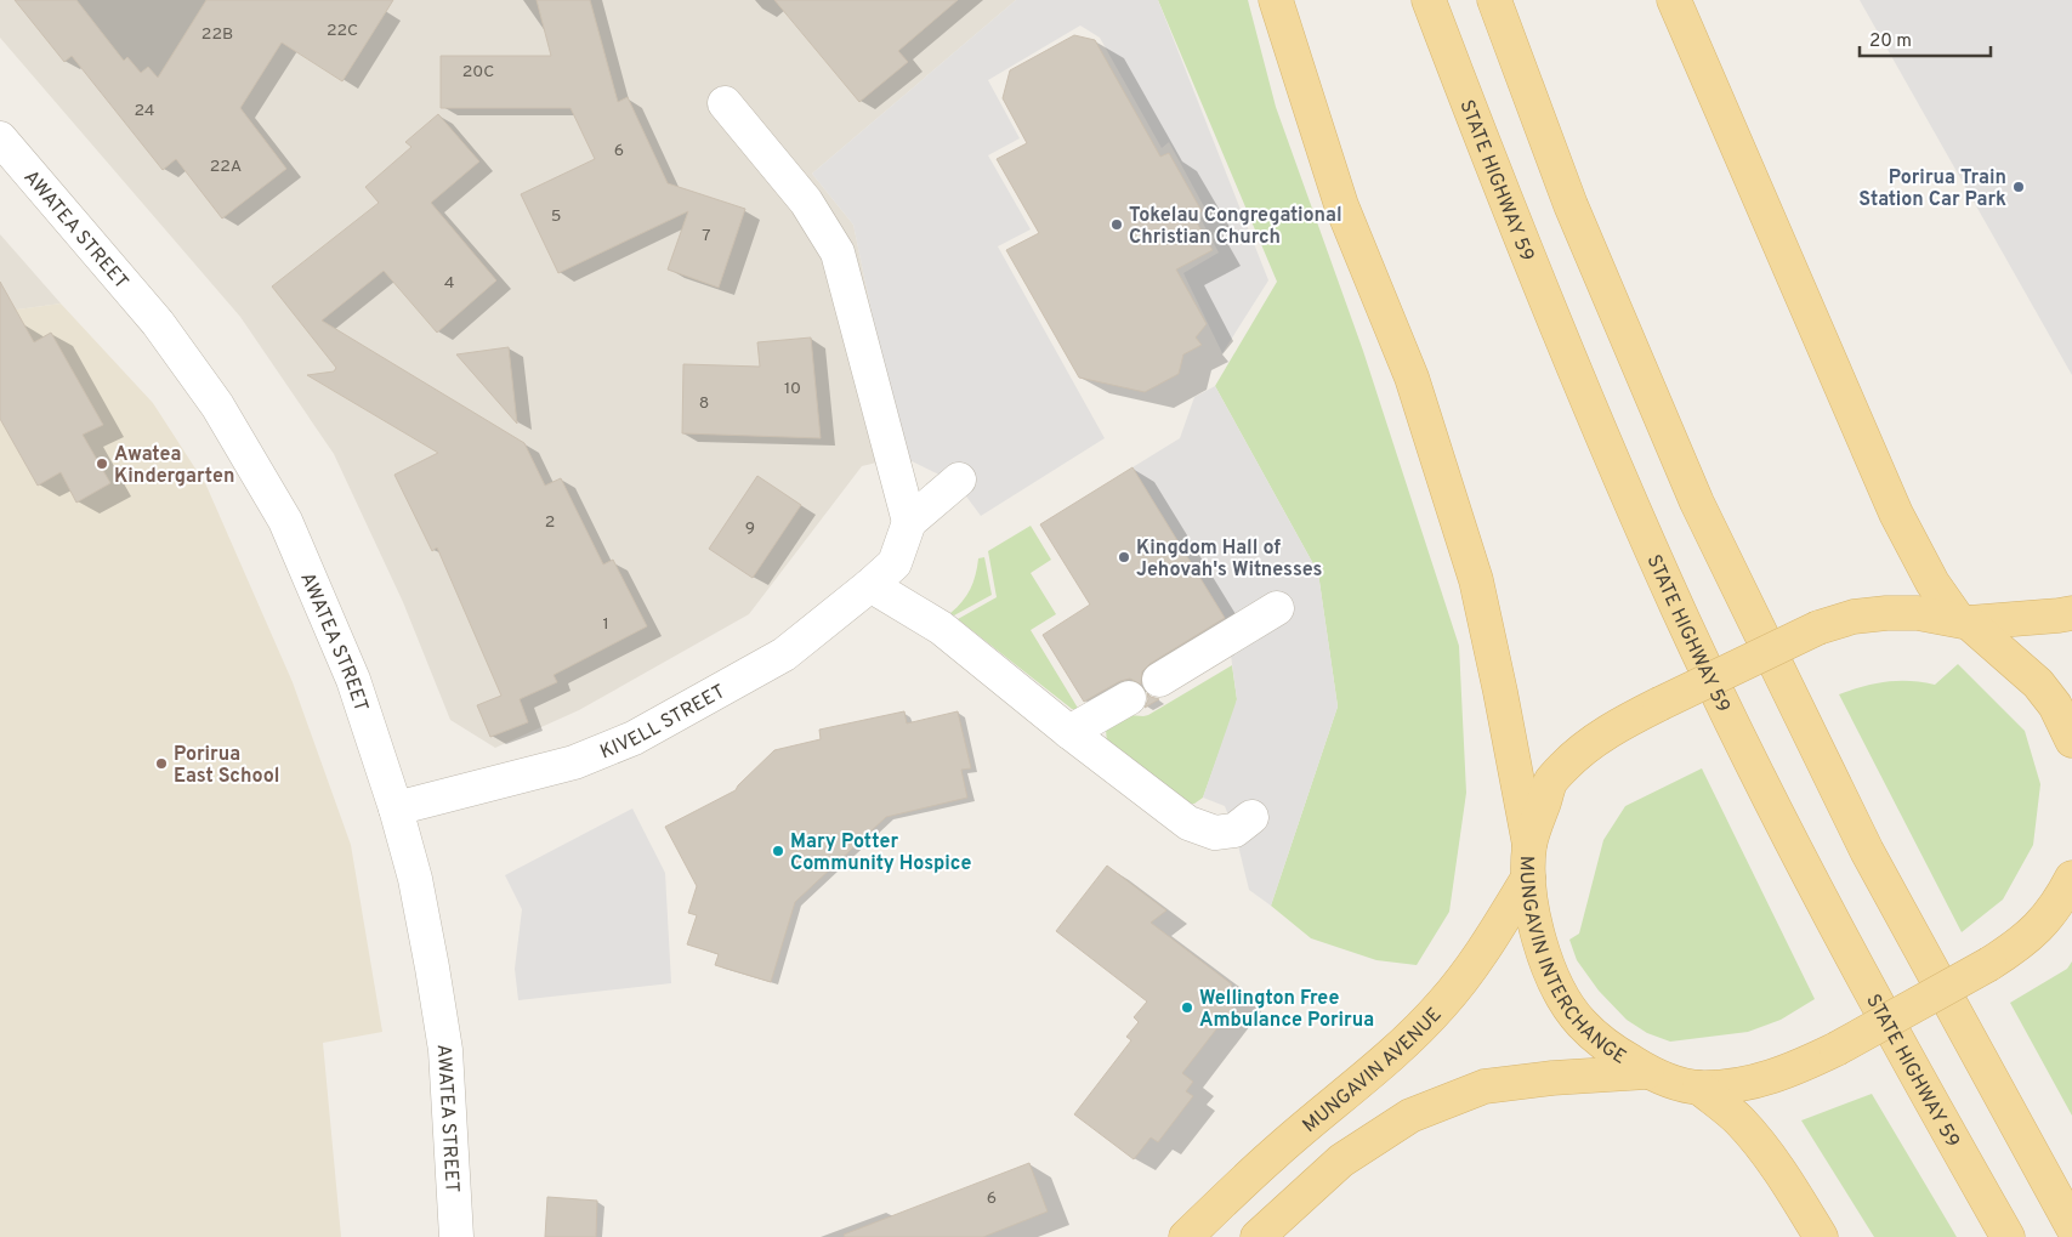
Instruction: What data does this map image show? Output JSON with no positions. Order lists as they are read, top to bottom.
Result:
{
  "streets": {
    "main road": ["STATE HIGHWAY 59", "MUNGAVIN INTERCHANGE", "MUNGAVIN AVENUE"],
    "street": ["AWATEA STREET", "KIVELL STREET"]
  },
  "crossings": [
    ["AWATEA STREET", "KIVELL STREET"],
    ["MUNGAVIN INTERCHANGE", "MUNGAVIN AVENUE"]
  ],
  "places": [
    "Porirua Train Station Car Park",
    "Tokelau Congregational Christian Church",
    "Awatea Kindergarten",
    "Kingdom Hall of Jehovah's Witnesses",
    "Porirua East School",
    "Mary Potter Community Hospice",
    "Wellington Free Ambulance Porirua"
  ],
  "house_numbers": [
    "22C",
    "22B",
    "20C",
    "24",
    "6",
    "22A",
    "5",
    "7",
    "4",
    "10",
    "8",
    "2",
    "9",
    "1",
    "6"
  ],
  "scale_bar": "20 m"
}
